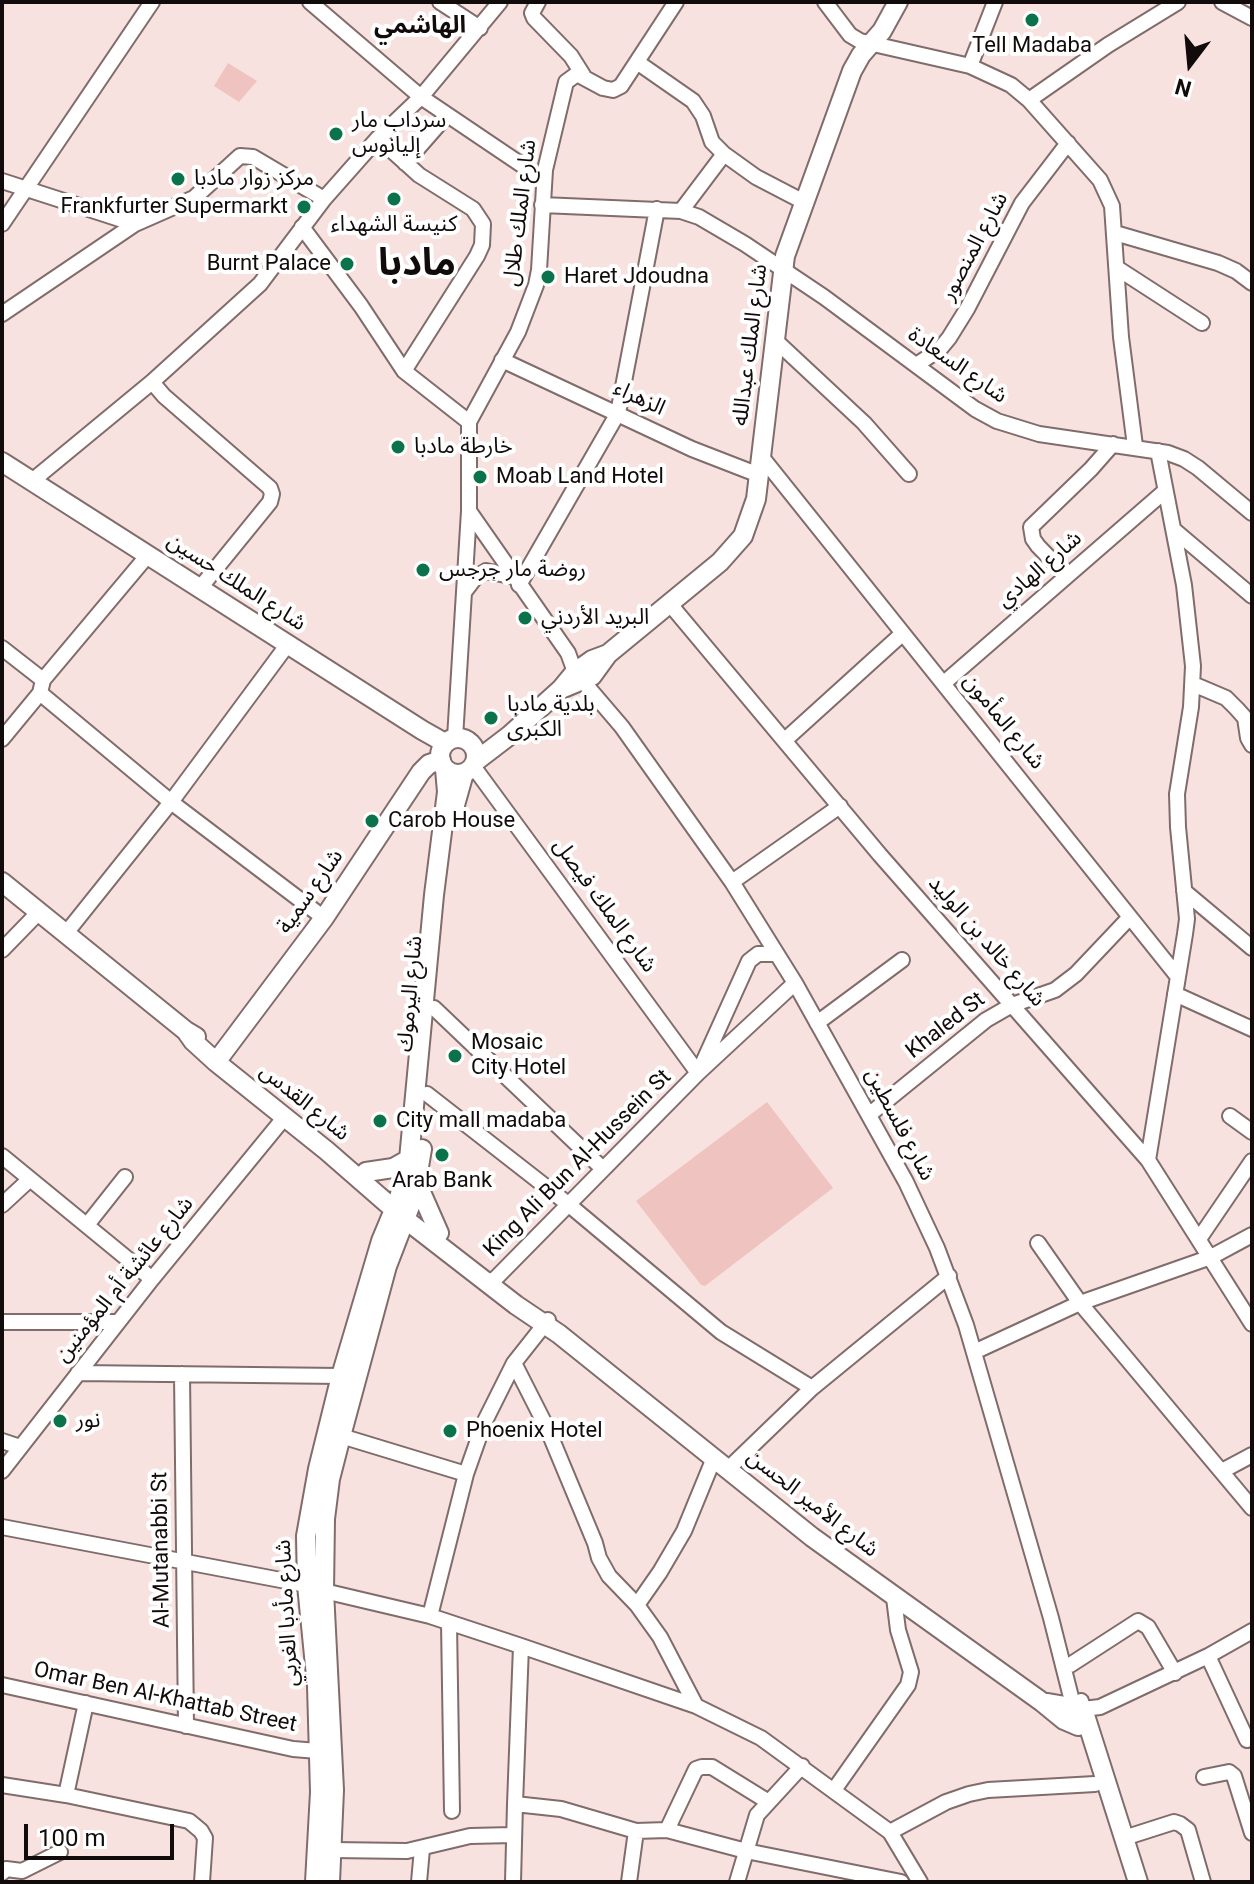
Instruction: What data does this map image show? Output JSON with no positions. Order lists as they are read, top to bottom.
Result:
{
  "streets": {
    "main road": [
      "شارع الملك عبدالله",
      "شارع الملك حسين",
      "شارع سمية",
      "شارع اليرموك",
      "شارع القدس",
      "شارع الأمير الحسن",
      "شارع مأدبا الغربي"
    ],
    "street": [
      "شارع الملك طلال",
      "شارع المنصور",
      "شارع السعادة",
      "الزهراء",
      "شارع الهادي",
      "شارع المأمون",
      "شارع الملك فيصل",
      "شارع خالد بن الوليد",
      "Khaled St",
      "شارع فلسطين",
      "King Ali Bun Al-Hussein St",
      "شارع عائشة أم المؤمنين",
      "Al-Mutanabbi St",
      "Omar Ben Al-Khattab Street"
    ]
  },
  "crossings": [
    ["شارع الملك طلال", "الزهراء"],
    ["شارع الملك طلال", "شارع الملك حسين"],
    ["شارع الملك طلال", "شارع سمية"],
    ["شارع الملك طلال", "شارع الملك فيصل"],
    ["شارع الملك طلال", "شارع اليرموك"],
    ["شارع الملك طلال", "شارع فلسطين"],
    ["شارع المنصور", "شارع السعادة"],
    ["شارع الملك عبدالله", "شارع السعادة"],
    ["شارع الملك عبدالله", "الزهراء"],
    ["شارع الملك عبدالله", "شارع المأمون"],
    ["شارع الملك عبدالله", "شارع خالد بن الوليد"],
    ["شارع الملك عبدالله", "شارع فلسطين"],
    ["شارع الهادي", "شارع المأمون"],
    ["شارع الملك حسين", "شارع سمية"],
    ["شارع الملك حسين", "شارع الملك فيصل"],
    ["شارع الملك حسين", "شارع اليرموك"],
    ["شارع المأمون", "Khaled St"],
    ["شارع سمية", "شارع الملك فيصل"],
    ["شارع سمية", "شارع اليرموك"],
    ["شارع سمية", "شارع القدس"],
    ["شارع الملك فيصل", "شارع اليرموك"],
    ["شارع الملك فيصل", "King Ali Bun Al-Hussein St"],
    ["شارع خالد بن الوليد", "Khaled St"],
    ["شارع اليرموك", "شارع القدس"],
    ["شارع اليرموك", "شارع الأمير الحسن"],
    ["شارع اليرموك", "شارع مأدبا الغربي"],
    ["Khaled St", "شارع فلسطين"],
    ["شارع القدس", "شارع عائشة أم المؤمنين"],
    ["شارع القدس", "شارع الأمير الحسن"],
    ["شارع القدس", "شارع مأدبا الغربي"],
    ["شارع فلسطين", "King Ali Bun Al-Hussein St"],
    ["شارع فلسطين", "شارع الأمير الحسن"],
    ["King Ali Bun Al-Hussein St", "شارع الأمير الحسن"],
    ["شارع الأمير الحسن", "شارع مأدبا الغربي"],
    ["Al-Mutanabbi St", "Omar Ben Al-Khattab Street"],
    ["شارع مأدبا الغربي", "Omar Ben Al-Khattab Street"]
  ],
  "districts": ["الهاشمي", "مادبا"],
  "places": [
    "Tell Madaba",
    "سرداب مار إليانوس",
    "مركز زوار مادبا",
    "كنيسة الشهداء",
    "Frankfurter Supermarkt",
    "Burnt Palace",
    "Haret Jdoudna",
    "خارطة مادبا",
    "Moab Land Hotel",
    "روضة مار جرجس",
    "البريد الأردني",
    "بلدية مادبا الكبرى",
    "Carob House",
    "Mosaic City Hotel",
    "City mall madaba",
    "Arab Bank",
    "نور",
    "Phoenix Hotel"
  ],
  "scale_bar": "100 m",
  "north": "bottom"
}
